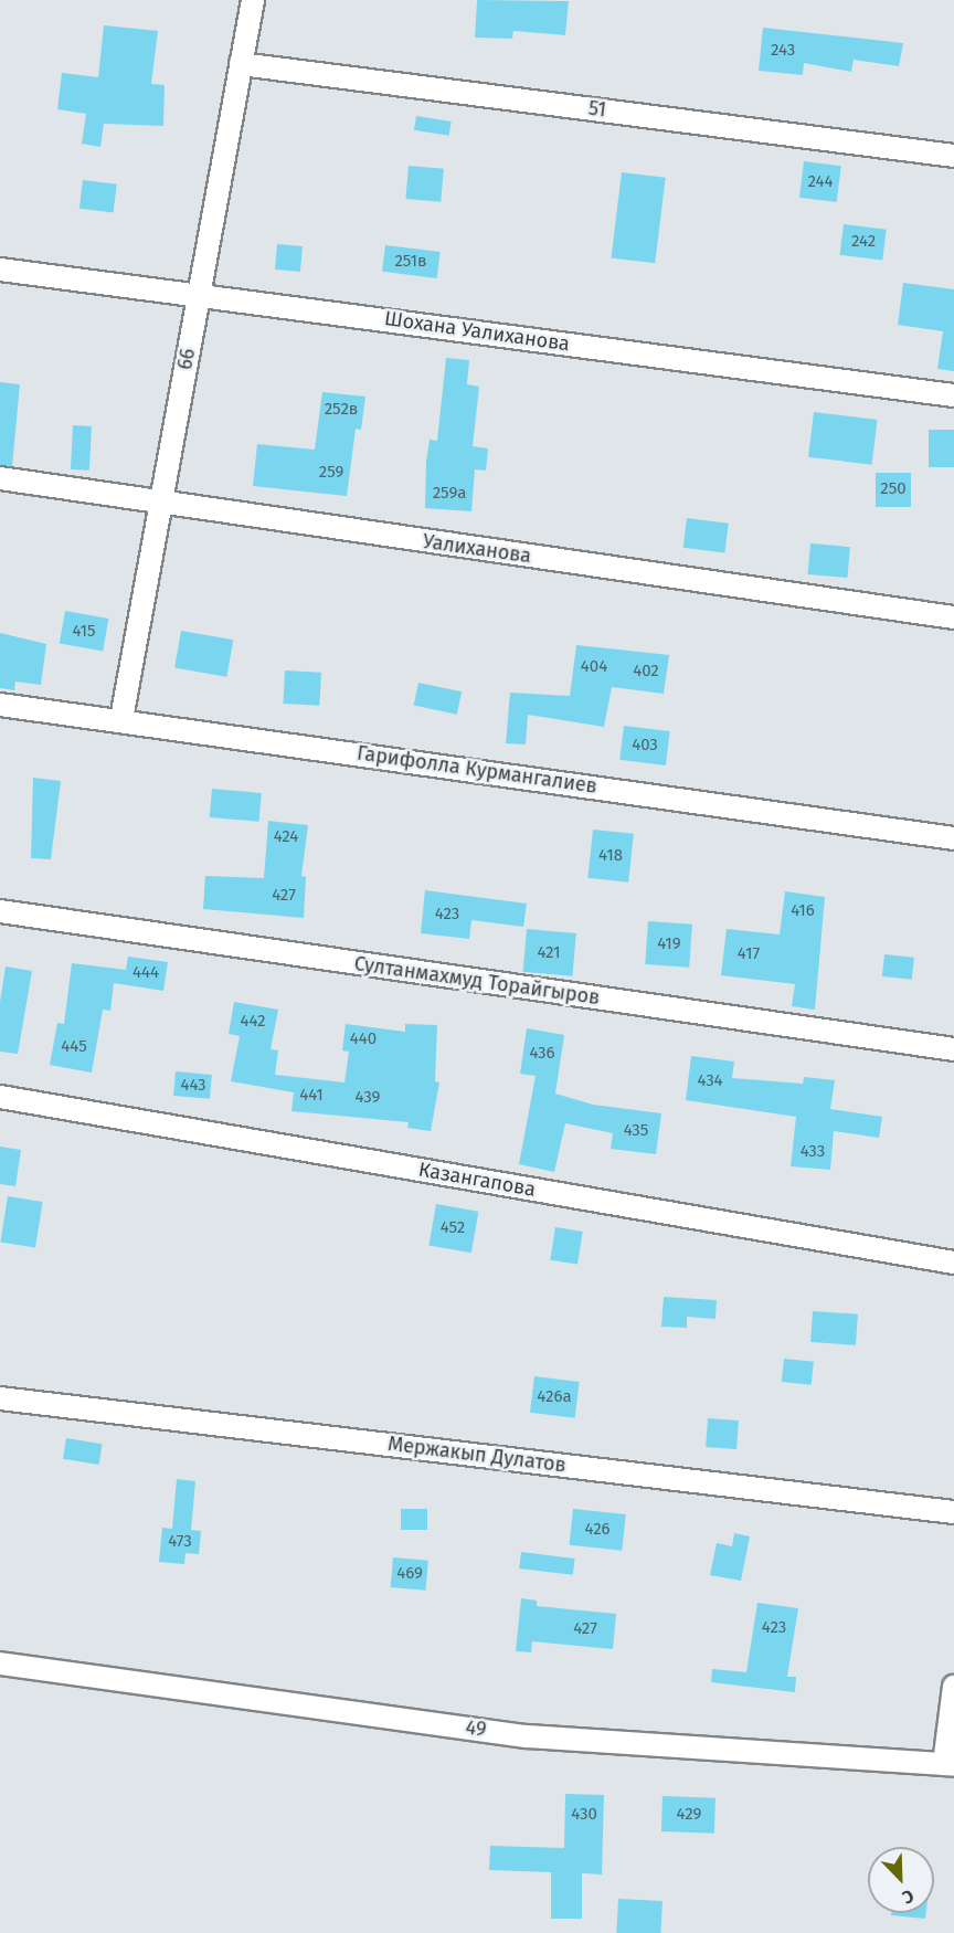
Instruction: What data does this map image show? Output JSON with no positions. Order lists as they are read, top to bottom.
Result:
{
  "streets": {
    "street": [
      "51",
      "Шохана Уалиханова",
      "66",
      "Уалиханова",
      "Гарифолла Курмангалиев",
      "Султанмахмуд Торайгыров",
      "Казангапова",
      "Мержакып Дулатов",
      "49"
    ]
  },
  "crossings": [
    ["51", "66"],
    ["Шохана Уалиханова", "66"],
    ["66", "Уалиханова"],
    ["66", "Гарифолла Курмангалиев"]
  ],
  "house_numbers": [
    "243",
    "244",
    "242",
    "251в",
    "252в",
    "259",
    "250",
    "259а",
    "415",
    "404",
    "402",
    "403",
    "424",
    "418",
    "427",
    "416",
    "423",
    "419",
    "421",
    "417",
    "444",
    "442",
    "440",
    "445",
    "436",
    "434",
    "443",
    "441",
    "439",
    "435",
    "433",
    "452",
    "426а",
    "426",
    "473",
    "469",
    "423",
    "427",
    "430",
    "429"
  ],
  "north": "bottom right"
}
